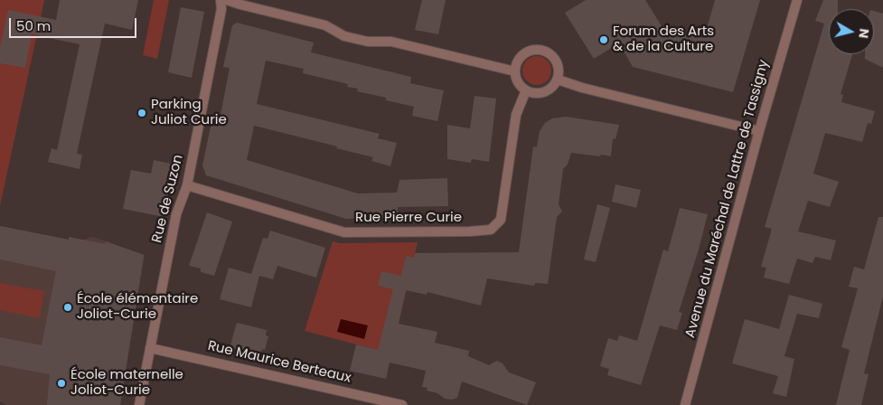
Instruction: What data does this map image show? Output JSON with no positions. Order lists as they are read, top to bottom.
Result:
{
  "streets": {
    "street": [
      "Rue de Suzon",
      "Avenue du Maréchal de Lattre de Tassigny",
      "Rue Pierre Curie",
      "Rue Maurice Berteaux"
    ]
  },
  "crossings": [
    ["Rue de Suzon", "Rue Pierre Curie"],
    ["Rue de Suzon", "Rue Maurice Berteaux"]
  ],
  "places": [
    "Forum des Arts & de la Culture",
    "Parking Juliot Curie",
    "École élémentaire Joliot-Curie",
    "École maternelle Joliot-Curie"
  ],
  "scale_bar": "50 m",
  "north": "right"
}
